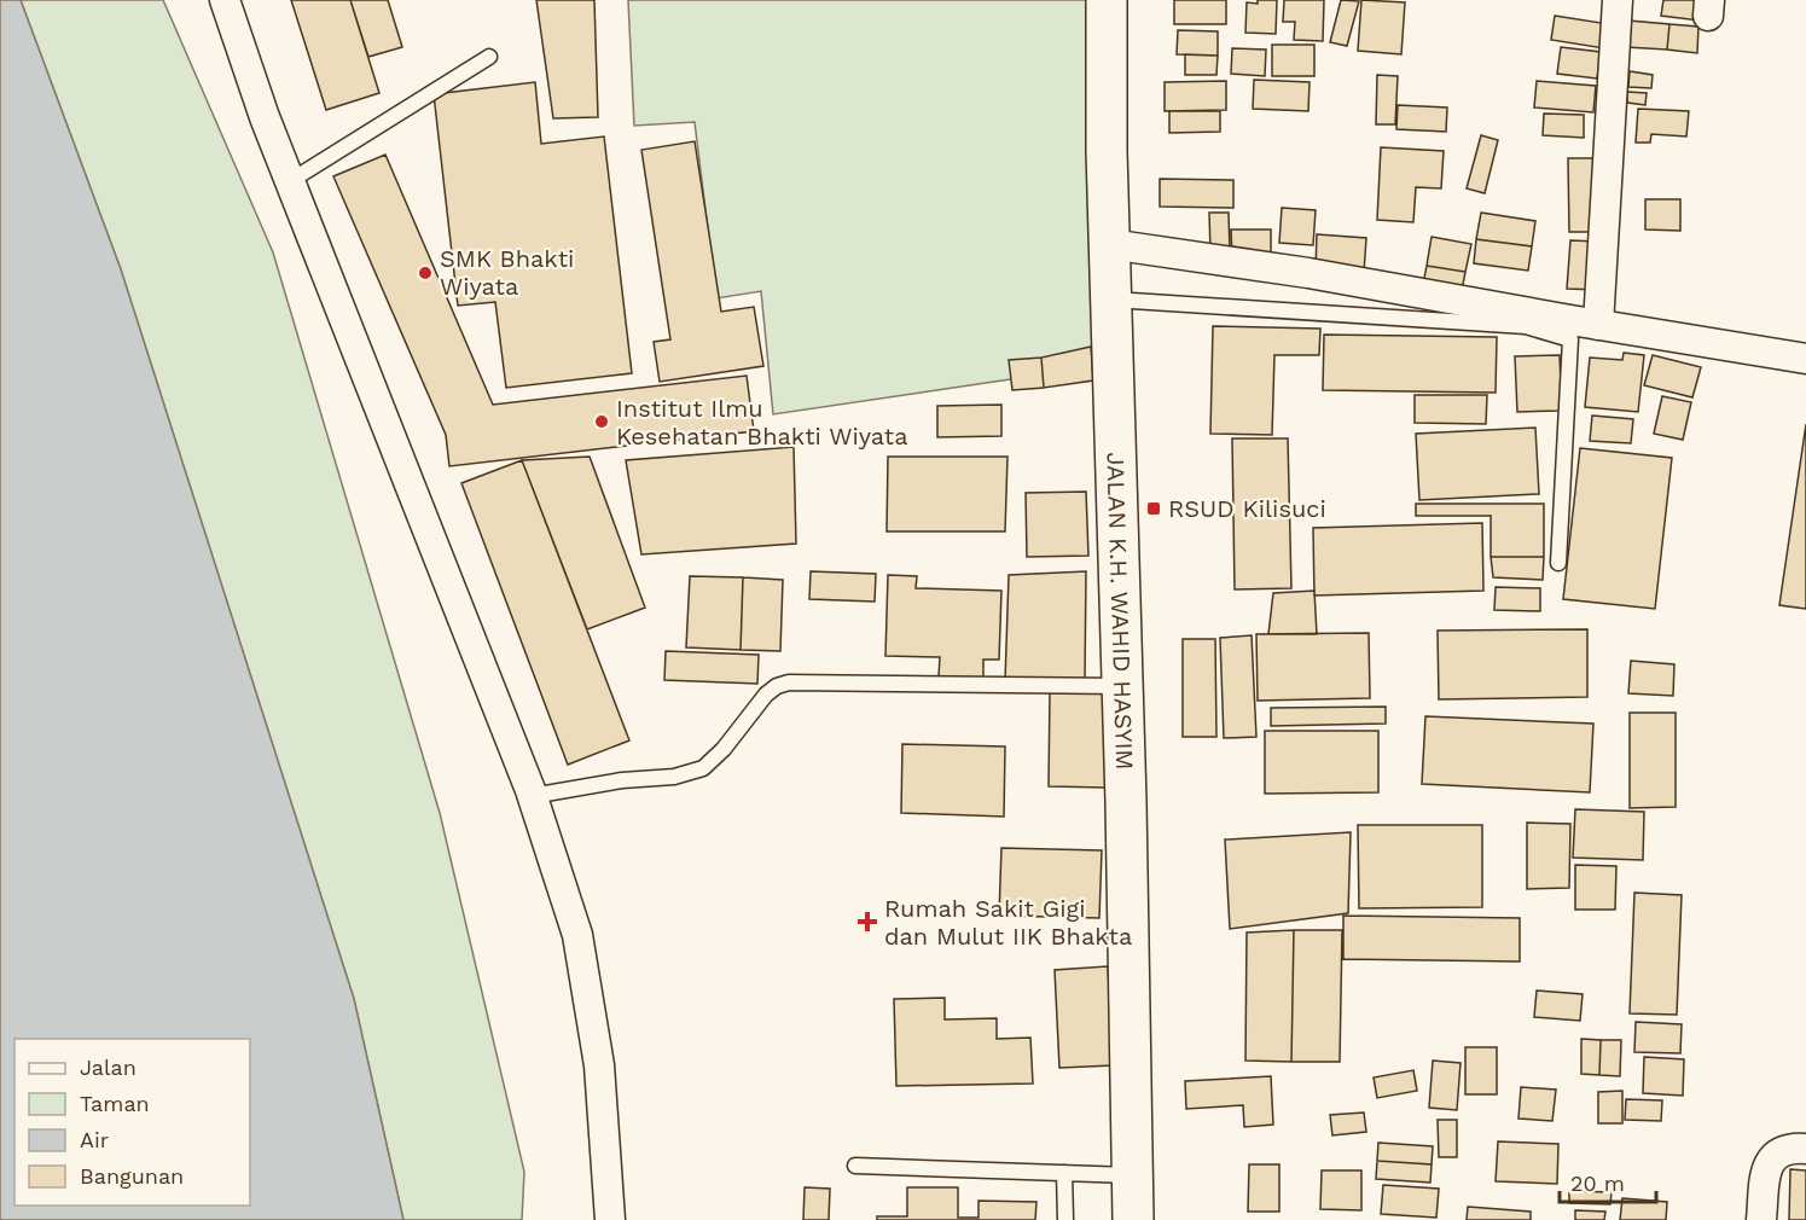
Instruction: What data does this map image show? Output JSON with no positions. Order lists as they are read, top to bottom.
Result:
{
  "streets": {
    "main road": ["JALAN K.H. WAHID HASYIM"]
  },
  "places": {
    "other": ["SMK Bhakti Wiyata", "Institut Ilmu Kesehatan Bhakti Wiyata"],
    "transit": ["RSUD Kilisuci"],
    "health": ["Rumah Sakit Gigi dan Mulut IIK Bhakta"]
  },
  "legend": [
    "Jalan",
    "Taman",
    "Air",
    "Bangunan"
  ],
  "scale_bar": "20 m"
}
